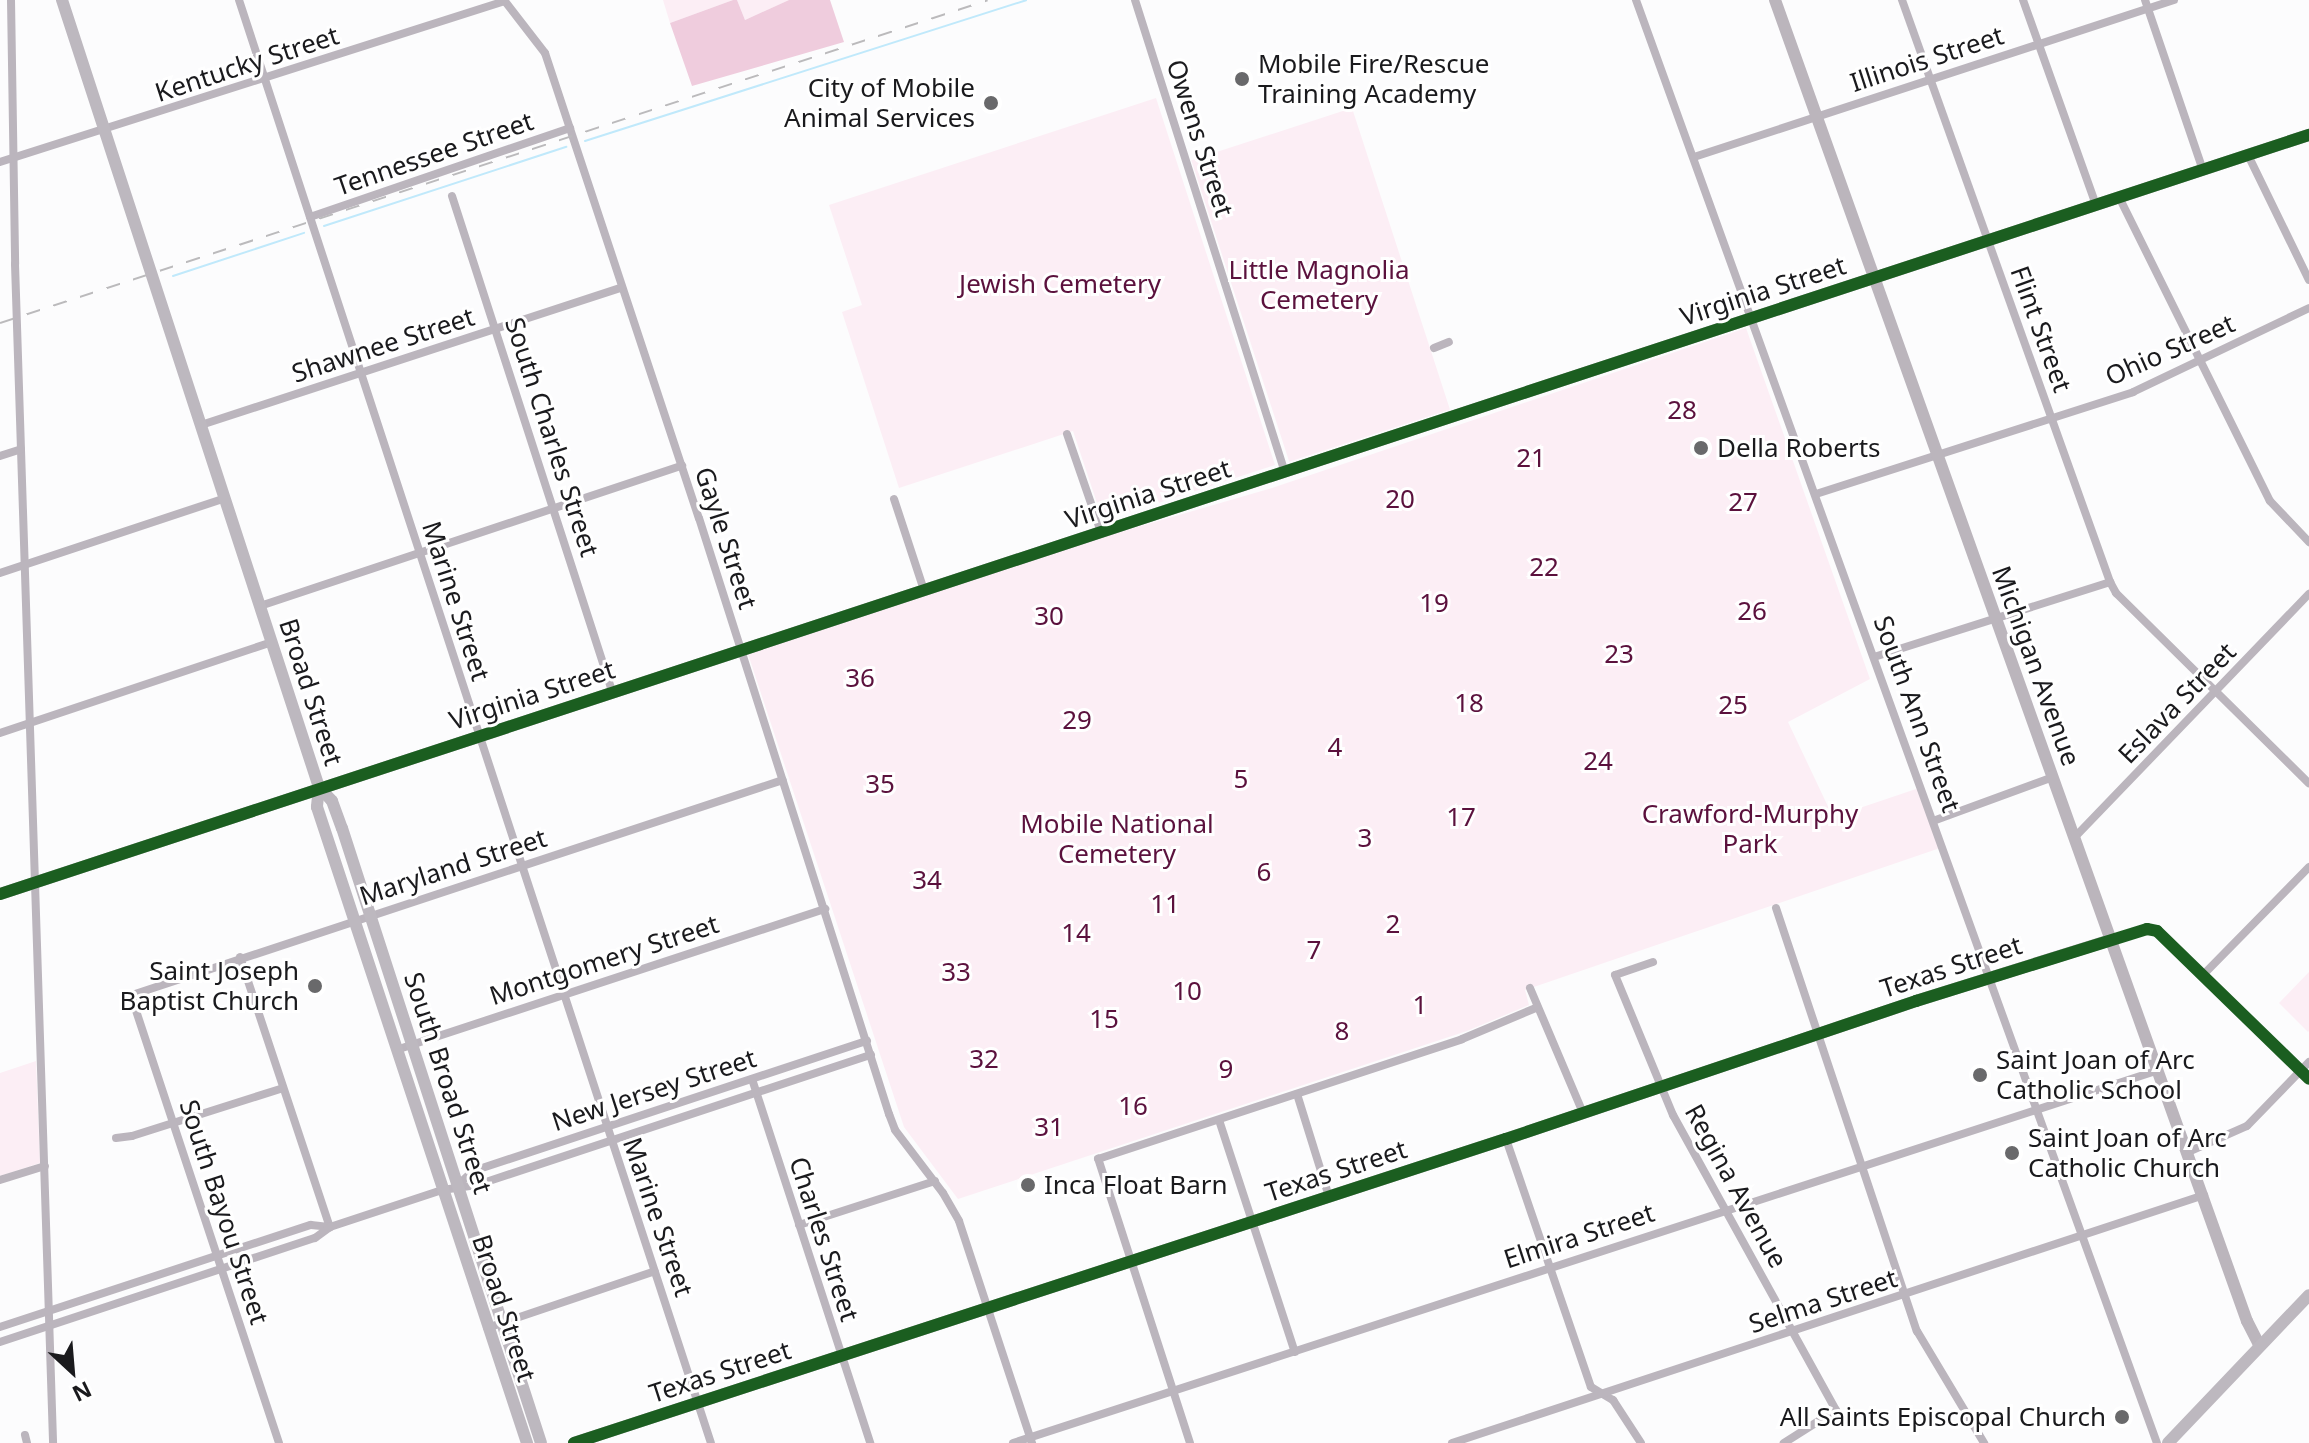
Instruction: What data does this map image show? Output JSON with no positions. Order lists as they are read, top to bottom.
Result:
{
  "streets": {
    "main road": ["Broad Street", "South Broad Street"],
    "street": [
      "Illinois Street",
      "Kentucky Street",
      "Owens Street",
      "Tennessee Street",
      "Virginia Street",
      "Flint Street",
      "Shawnee Street",
      "Ohio Street",
      "South Charles Street",
      "Gayle Street",
      "Marine Street",
      "Michigan Avenue",
      "Eslava Street",
      "South Ann Street",
      "Maryland Street",
      "Montgomery Street",
      "Texas Street",
      "New Jersey Street",
      "Regina Avenue",
      "South Bayou Street",
      "Elmira Street",
      "Charles Street",
      "Selma Street"
    ]
  },
  "crossings": [
    ["Illinois Street", "Flint Street"],
    ["Illinois Street", "Michigan Avenue"],
    ["Illinois Street", "South Ann Street"],
    ["Kentucky Street", "Gayle Street"],
    ["Kentucky Street", "Marine Street"],
    ["Kentucky Street", "Broad Street"],
    ["Owens Street", "Virginia Street"],
    ["Tennessee Street", "Gayle Street"],
    ["Tennessee Street", "Marine Street"],
    ["Virginia Street", "Flint Street"],
    ["Virginia Street", "South Charles Street"],
    ["Virginia Street", "Gayle Street"],
    ["Virginia Street", "Marine Street"],
    ["Virginia Street", "Michigan Avenue"],
    ["Virginia Street", "Broad Street"],
    ["Virginia Street", "South Ann Street"],
    ["Virginia Street", "South Broad Street"],
    ["Flint Street", "Ohio Street"],
    ["Shawnee Street", "South Charles Street"],
    ["Shawnee Street", "Gayle Street"],
    ["Shawnee Street", "Marine Street"],
    ["Shawnee Street", "Broad Street"],
    ["Ohio Street", "Michigan Avenue"],
    ["Ohio Street", "South Ann Street"],
    ["Gayle Street", "Maryland Street"],
    ["Gayle Street", "Montgomery Street"],
    ["Gayle Street", "Texas Street"],
    ["Gayle Street", "New Jersey Street"],
    ["Gayle Street", "Elmira Street"],
    ["Marine Street", "Maryland Street"],
    ["Marine Street", "Montgomery Street"],
    ["Marine Street", "Texas Street"],
    ["Marine Street", "New Jersey Street"],
    ["Michigan Avenue", "Eslava Street"],
    ["Michigan Avenue", "Texas Street"],
    ["Michigan Avenue", "Elmira Street"],
    ["Michigan Avenue", "Selma Street"],
    ["Broad Street", "Maryland Street"],
    ["Broad Street", "Montgomery Street"],
    ["Broad Street", "South Broad Street"],
    ["Broad Street", "New Jersey Street"],
    ["South Ann Street", "Texas Street"],
    ["South Ann Street", "Elmira Street"],
    ["South Ann Street", "Selma Street"],
    ["Maryland Street", "South Broad Street"],
    ["Maryland Street", "South Bayou Street"],
    ["Montgomery Street", "South Broad Street"],
    ["Texas Street", "Regina Avenue"],
    ["Texas Street", "Charles Street"],
    ["South Broad Street", "New Jersey Street"],
    ["New Jersey Street", "South Bayou Street"],
    ["New Jersey Street", "Charles Street"],
    ["Regina Avenue", "Elmira Street"],
    ["Regina Avenue", "Selma Street"]
  ],
  "parks": [
    "Little Magnolia Cemetery",
    "Jewish Cemetery",
    "28",
    "21",
    "20",
    "27",
    "22",
    "19",
    "26",
    "30",
    "23",
    "36",
    "18",
    "25",
    "29",
    "4",
    "24",
    "5",
    "35",
    "Crawford-Murphy Park",
    "17",
    "Mobile National Cemetery",
    "3",
    "6",
    "34",
    "11",
    "2",
    "14",
    "7",
    "33",
    "10",
    "1",
    "15",
    "8",
    "32",
    "9",
    "16",
    "31"
  ],
  "places": [
    "Mobile Fire/Rescue Training Academy",
    "City of Mobile Animal Services",
    "Della Roberts",
    "Saint Joseph Baptist Church",
    "Saint Joan of Arc Catholic School",
    "Saint Joan of Arc Catholic Church",
    "Inca Float Barn",
    "All Saints Episcopal Church"
  ],
  "north": "bottom right"
}
